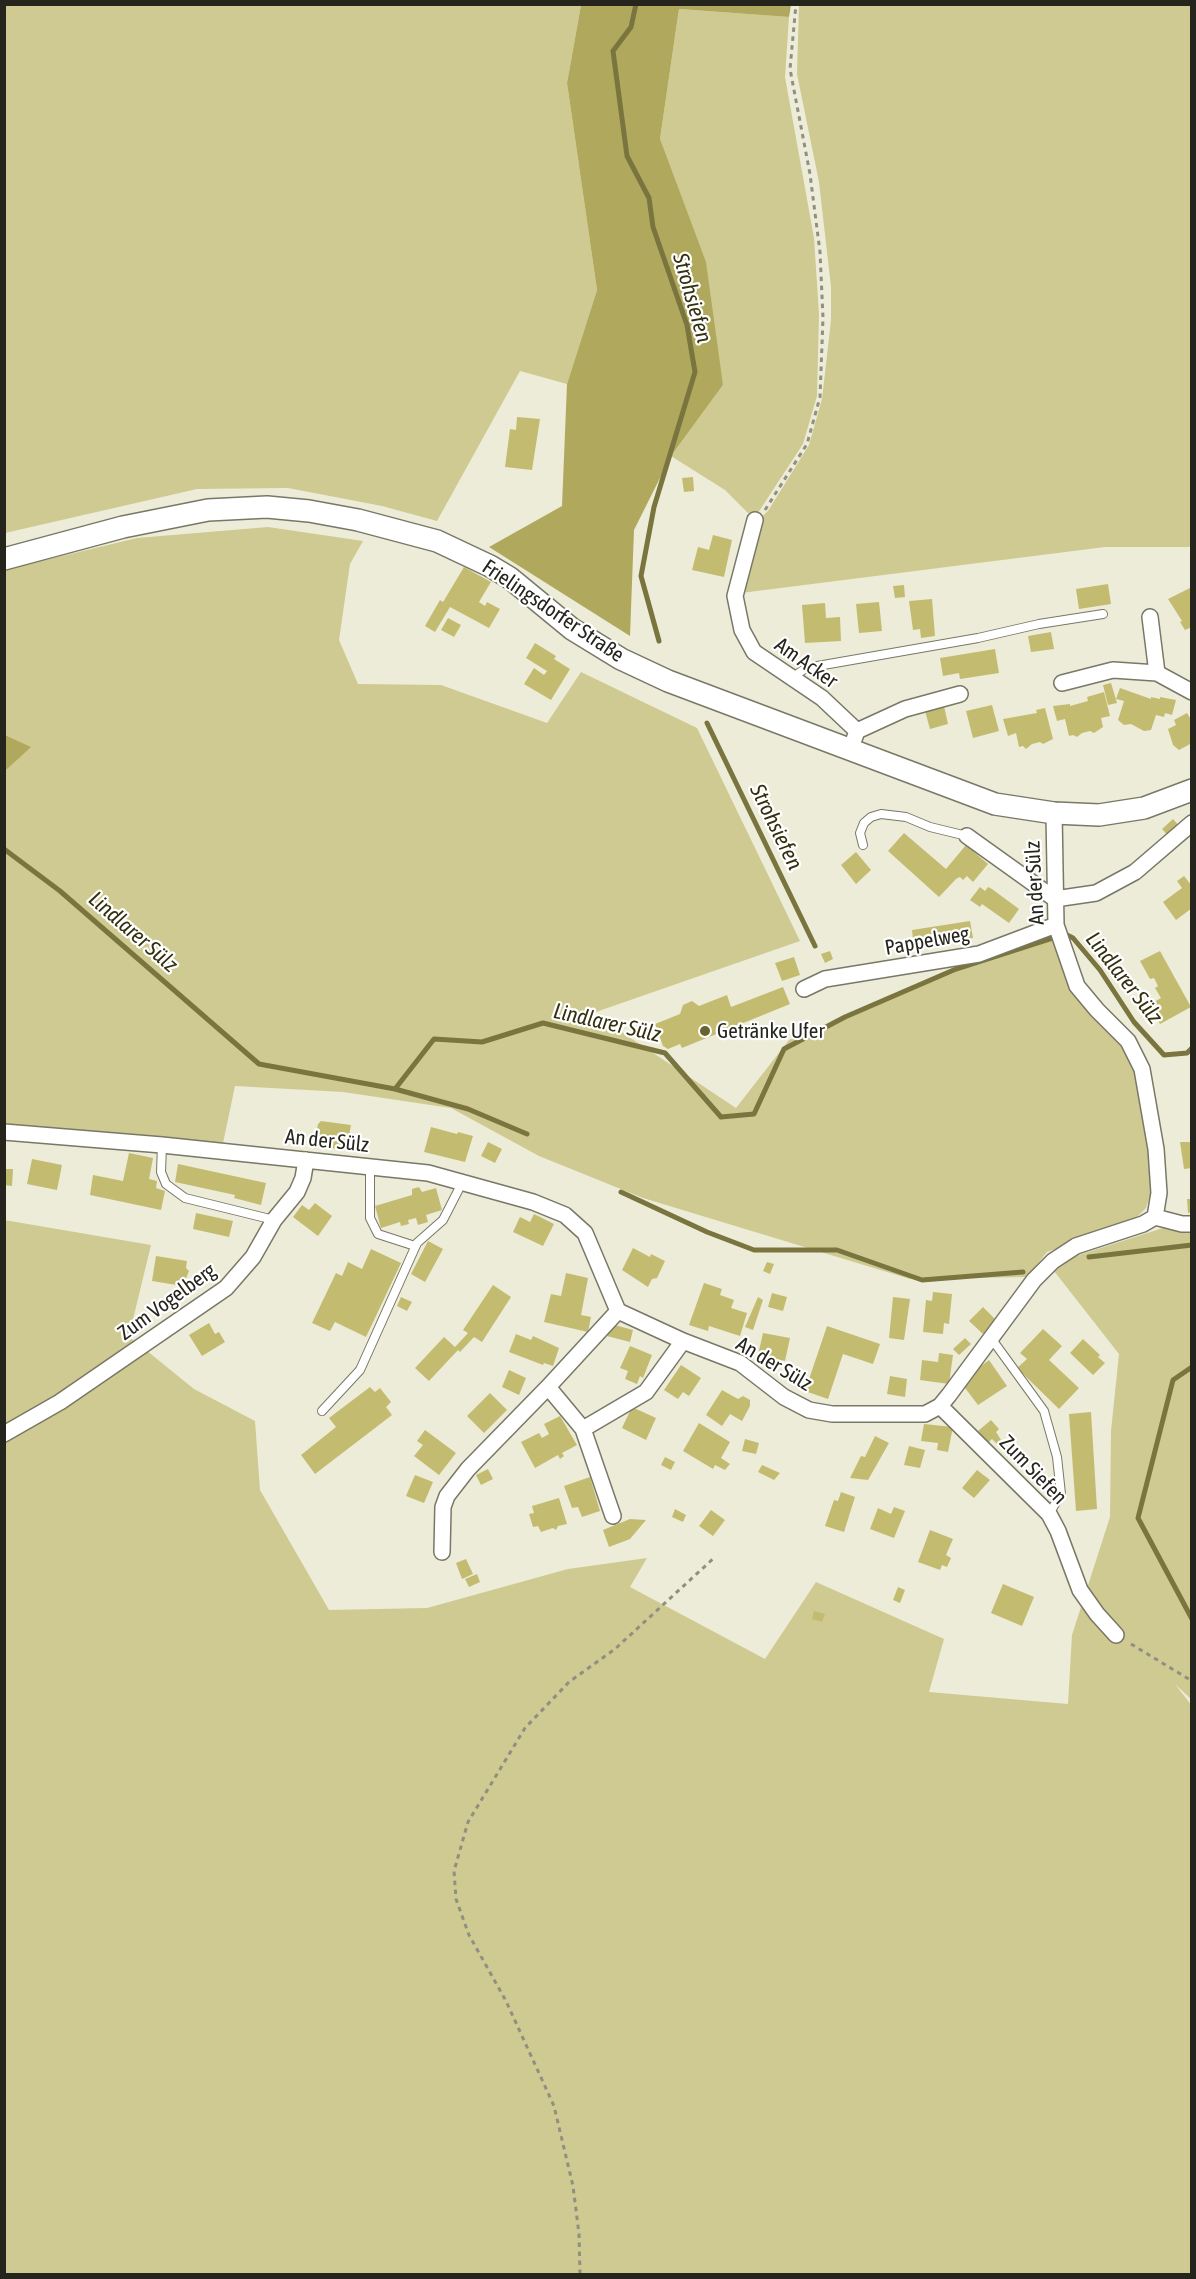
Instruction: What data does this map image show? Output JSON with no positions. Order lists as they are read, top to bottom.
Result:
{
  "streets": {
    "main road": ["Frielingsdorfer Straße"],
    "street": [
      "Am Acker",
      "An der Sülz",
      "Pappelweg",
      "Zum Vogelberg",
      "Zum Siefen"
    ]
  },
  "crossings": [
    ["Frielingsdorfer Straße", "An der Sülz"],
    ["An der Sülz", "Pappelweg"],
    ["An der Sülz", "Zum Vogelberg"],
    ["An der Sülz", "Zum Siefen"]
  ],
  "water": ["Strohsiefen", "Lindlarer Sülz"],
  "places": ["Getränke Ufer"]
}
